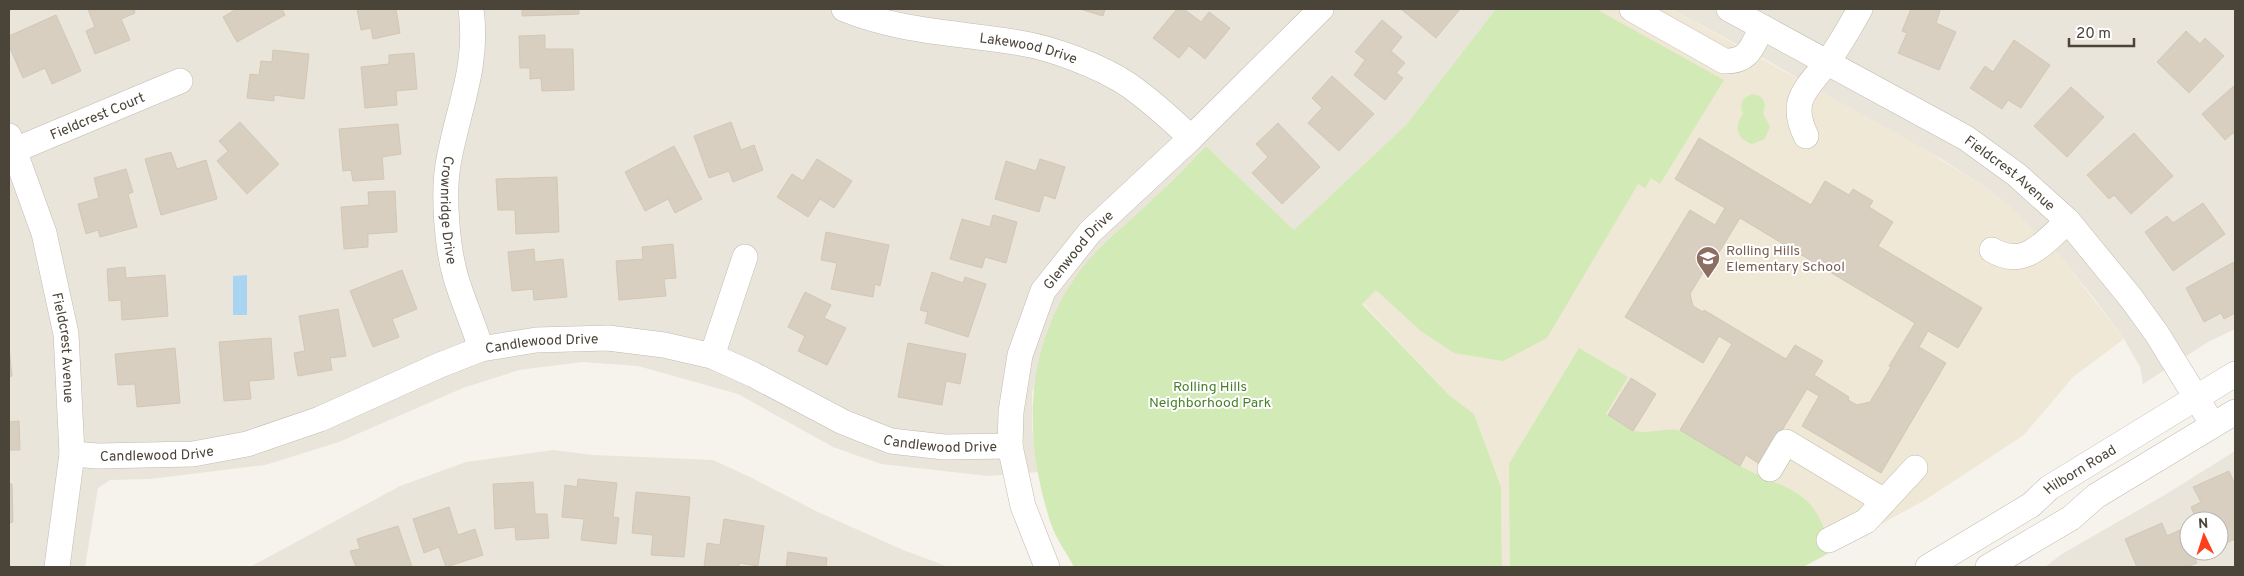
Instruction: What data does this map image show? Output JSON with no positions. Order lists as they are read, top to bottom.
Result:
{
  "streets": {
    "street": [
      "Lakewood Drive",
      "Fieldcrest Court",
      "Fieldcrest Avenue",
      "Crownridge Drive",
      "Glenwood Drive",
      "Candlewood Drive",
      "Hilborn Road"
    ]
  },
  "crossings": [
    ["Lakewood Drive", "Glenwood Drive"],
    ["Fieldcrest Court", "Fieldcrest Avenue"],
    ["Fieldcrest Avenue", "Candlewood Drive"],
    ["Fieldcrest Avenue", "Hilborn Road"],
    ["Crownridge Drive", "Candlewood Drive"],
    ["Glenwood Drive", "Candlewood Drive"]
  ],
  "parks": ["Rolling Hills Neighborhood Park"],
  "places": {
    "school or university": ["Rolling Hills Elementary School"]
  },
  "scale_bar": "20 m",
  "north": "top"
}
